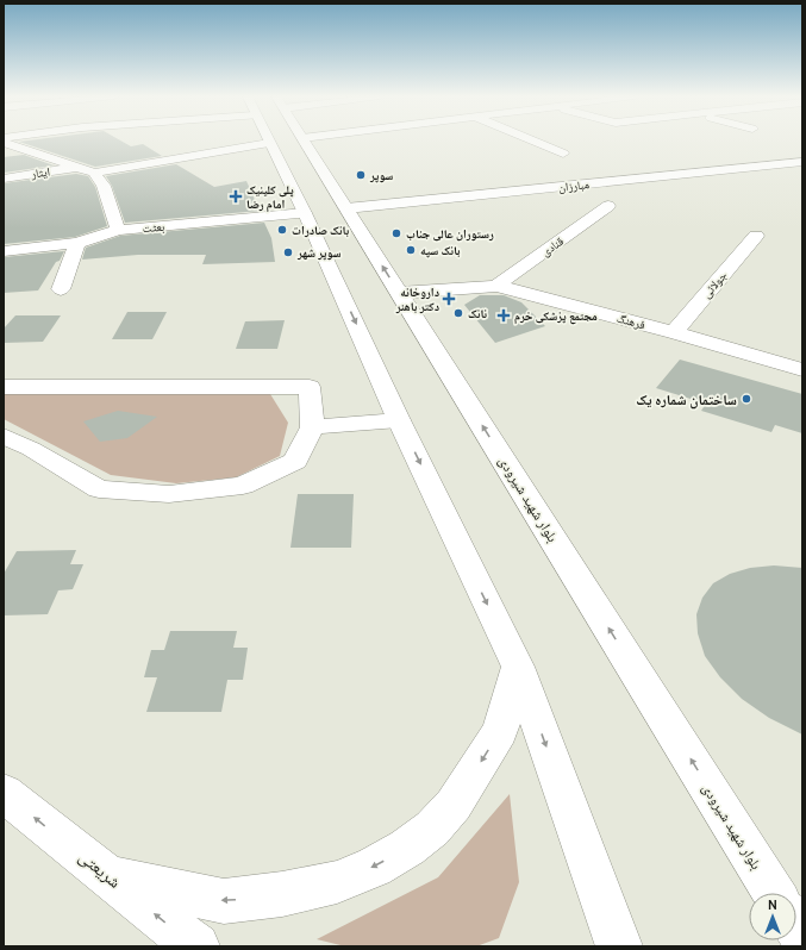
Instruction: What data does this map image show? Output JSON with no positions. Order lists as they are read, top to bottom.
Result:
{
  "streets": {
    "street": [
      "ایثار",
      "مبارزان",
      "بعثت",
      "قنادی",
      "جولائی",
      "فرهنگ",
      "بلوار شهید شیرودی",
      "شریعتی"
    ]
  },
  "crossings": [
    ["مبارزان", "بلوار شهید شیرودی"],
    ["قنادی", "فرهنگ"],
    ["جولائی", "فرهنگ"],
    ["فرهنگ", "بلوار شهید شیرودی"]
  ],
  "one_way": ["شریعتی"],
  "places": {
    "other": [
      "سوپر",
      "بانک صادرات",
      "رستوران عالی جناب",
      "بانک سپه",
      "سوپر شهر",
      "نانک",
      "ساختمان شماره یک"
    ],
    "health": ["پلی کلینیک امام رضا", "داروخانه دکتر باهنر", "مجتمع پزشکی خرم"]
  },
  "north": "top"
}
